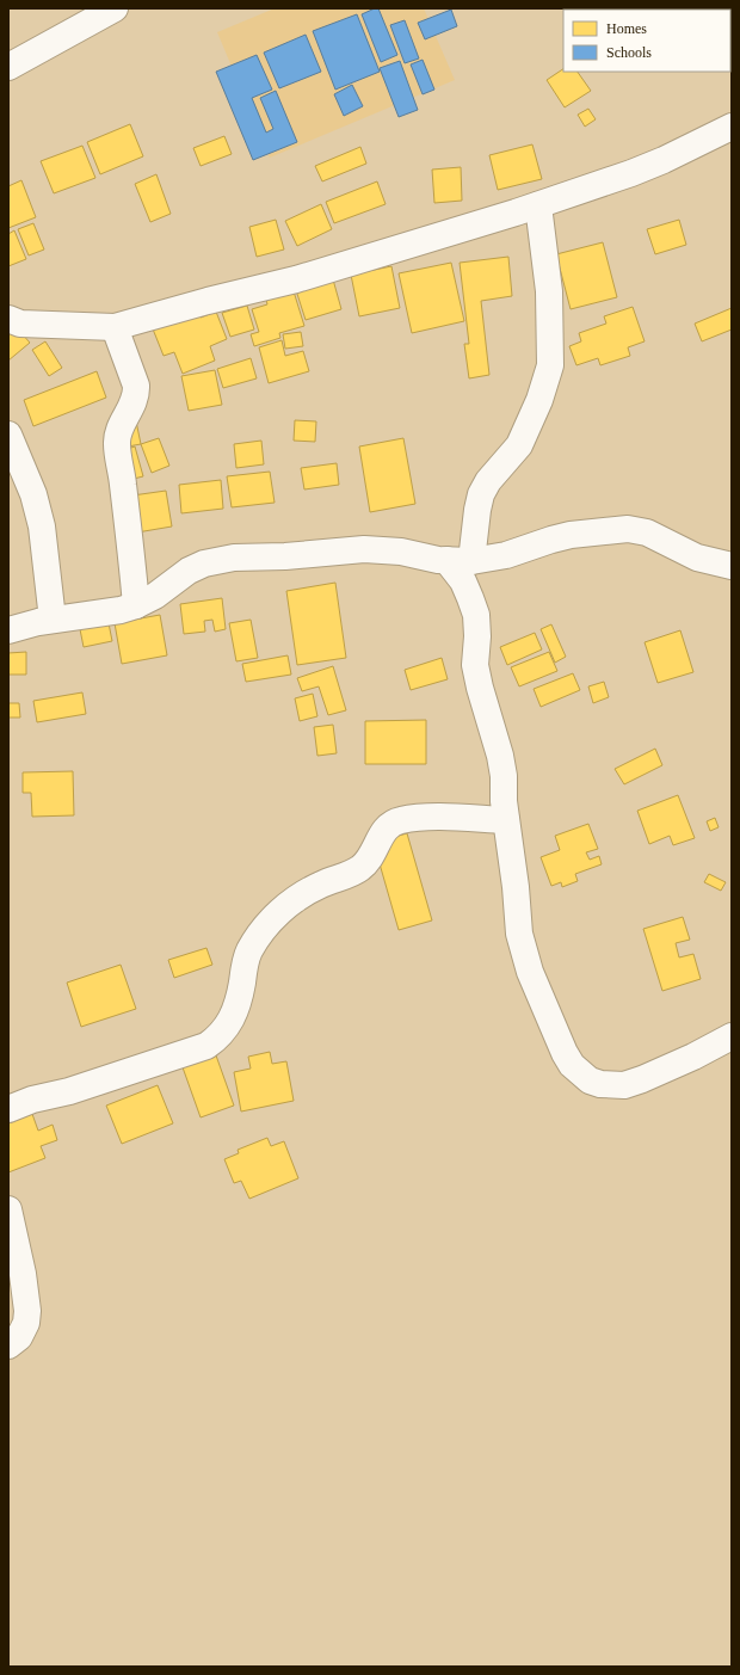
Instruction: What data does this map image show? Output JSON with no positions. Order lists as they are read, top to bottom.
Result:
{
  "legend": ["Homes", "Schools"]
}
